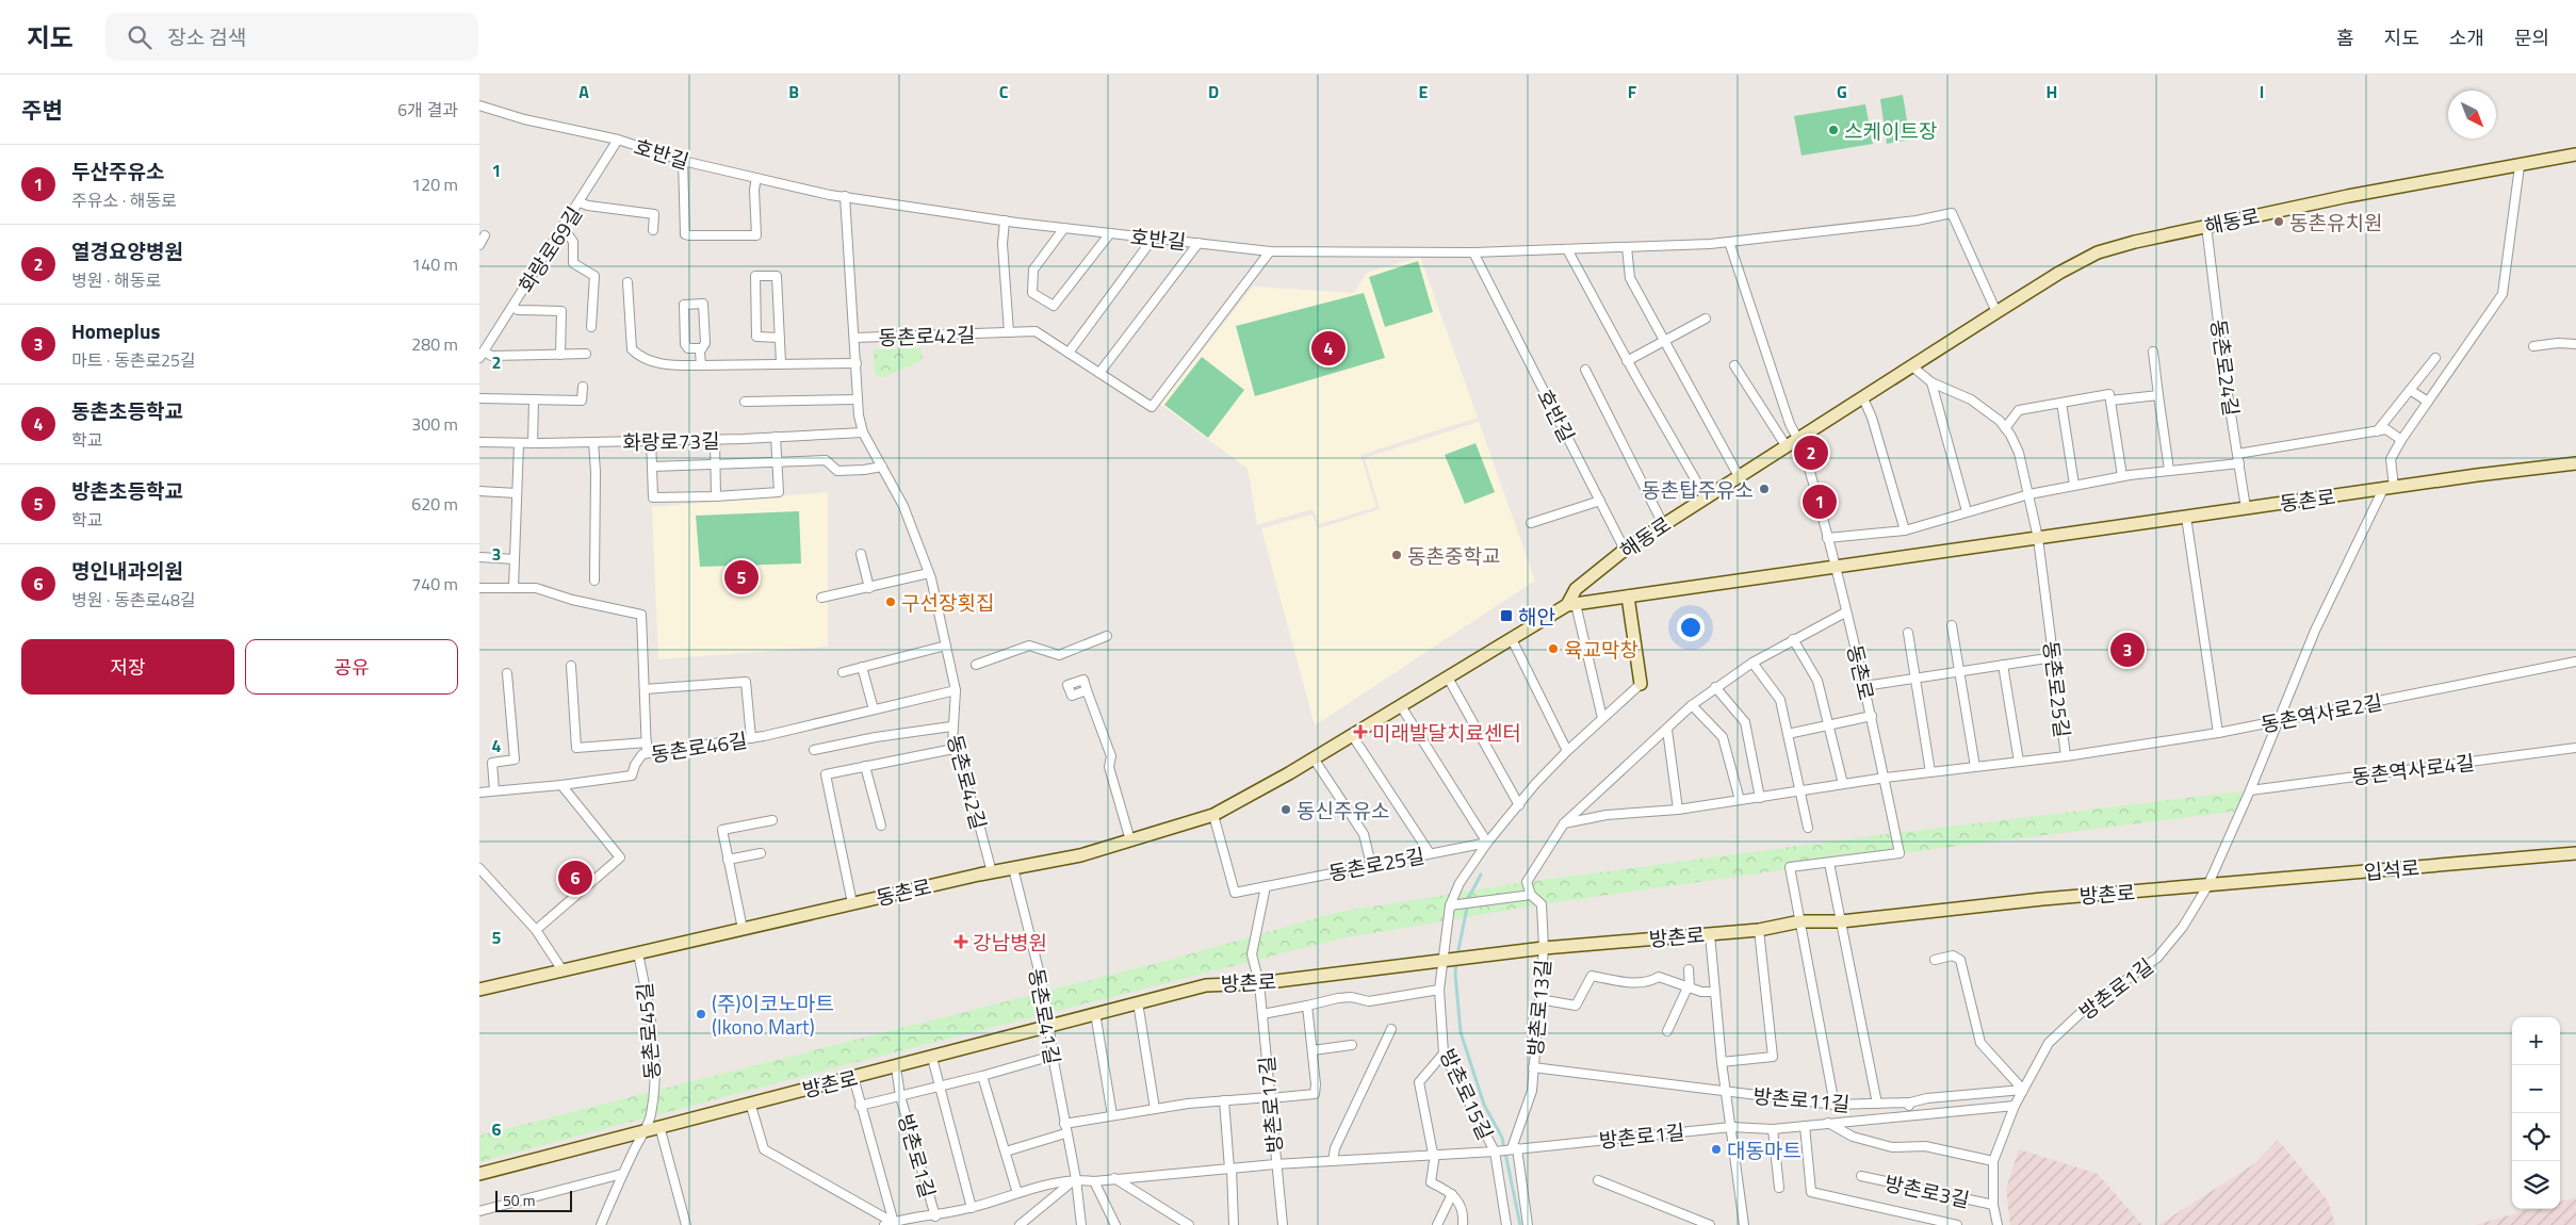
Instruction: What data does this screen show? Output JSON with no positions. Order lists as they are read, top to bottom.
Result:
{
  "streets": {
    "street": [
      "호반길",
      "해동로",
      "화랑로69길",
      "동촌로42길",
      "동촌로24길",
      "화랑로73길",
      "동촌로",
      "동촌로25길",
      "동촌역사로2길",
      "동촌로46길",
      "동촌역사로4길",
      "입석로",
      "방촌로",
      "방촌로1길",
      "방촌로13길",
      "동촌로41길",
      "동촌로45길",
      "방촌로15길",
      "방촌로11길",
      "방촌로17길",
      "방촌로3길"
    ]
  },
  "crossings": [
    ["호반길", "해동로"],
    ["호반길", "화랑로69길"],
    ["호반길", "동촌로42길"],
    ["해동로", "동촌로24길"],
    ["해동로", "동촌로"],
    ["동촌로42길", "화랑로73길"],
    ["동촌로42길", "동촌로"],
    ["동촌로24길", "동촌로"],
    ["동촌로", "동촌로25길"],
    ["동촌로", "동촌로41길"],
    ["동촌로", "동촌로45길"],
    ["동촌로25길", "동촌역사로2길"],
    ["동촌로25길", "방촌로15길"],
    ["입석로", "방촌로"],
    ["입석로", "방촌로1길"],
    ["방촌로", "방촌로1길"],
    ["방촌로", "방촌로13길"],
    ["방촌로", "동촌로41길"],
    ["방촌로", "동촌로45길"],
    ["방촌로", "방촌로15길"],
    ["방촌로", "방촌로11길"],
    ["방촌로", "방촌로17길"],
    ["방촌로1길", "방촌로13길"],
    ["방촌로1길", "동촌로41길"],
    ["방촌로1길", "방촌로15길"],
    ["방촌로1길", "방촌로11길"],
    ["방촌로1길", "방촌로17길"],
    ["방촌로1길", "방촌로3길"],
    ["방촌로13길", "방촌로11길"]
  ],
  "places": {
    "other": [
      "스케이트장",
      "동촌유치원",
      "동촌탑주유소",
      "동촌중학교",
      "구선장횟집",
      "육교막창",
      "동신주유소",
      "(주)이코노마트 (Ikono Mart)",
      "대동마트"
    ],
    "transit": ["해안"],
    "health": ["미래발달치료센터", "강남병원"]
  },
  "scale_bar": "50 m",
  "north": "bottom right",
  "page": {
    "header": "지도",
    "search": "장소 검색",
    "nav": [
      "홈",
      "지도",
      "소개",
      "문의"
    ],
    "heading": ["주변", "6개 결과"],
    "list": [
      {
        "mark": "1",
        "name": "두산주유소",
        "note": "주유소 · 해동로",
        "value": "120 m"
      },
      {
        "mark": "2",
        "name": "열경요양병원",
        "note": "병원 · 해동로",
        "value": "140 m"
      },
      {
        "mark": "3",
        "name": "Homeplus",
        "note": "마트 · 동촌로25길",
        "value": "280 m"
      },
      {
        "mark": "4",
        "name": "동촌초등학교",
        "note": "학교",
        "value": "300 m"
      },
      {
        "mark": "5",
        "name": "방촌초등학교",
        "note": "학교",
        "value": "620 m"
      },
      {
        "mark": "6",
        "name": "명인내과의원",
        "note": "병원 · 동촌로48길",
        "value": "740 m"
      }
    ],
    "pins": [
      "4",
      "2",
      "1",
      "5",
      "3",
      "6"
    ],
    "buttons": ["저장", "공유"],
    "map_buttons": ["+", "−"],
    "scale": "50 m"
  },
  "grid": {
    "columns": [
      "A",
      "B",
      "C",
      "D",
      "E",
      "F",
      "G",
      "H",
      "I"
    ],
    "rows": [
      "1",
      "2",
      "3",
      "4",
      "5",
      "6"
    ]
  }
}
